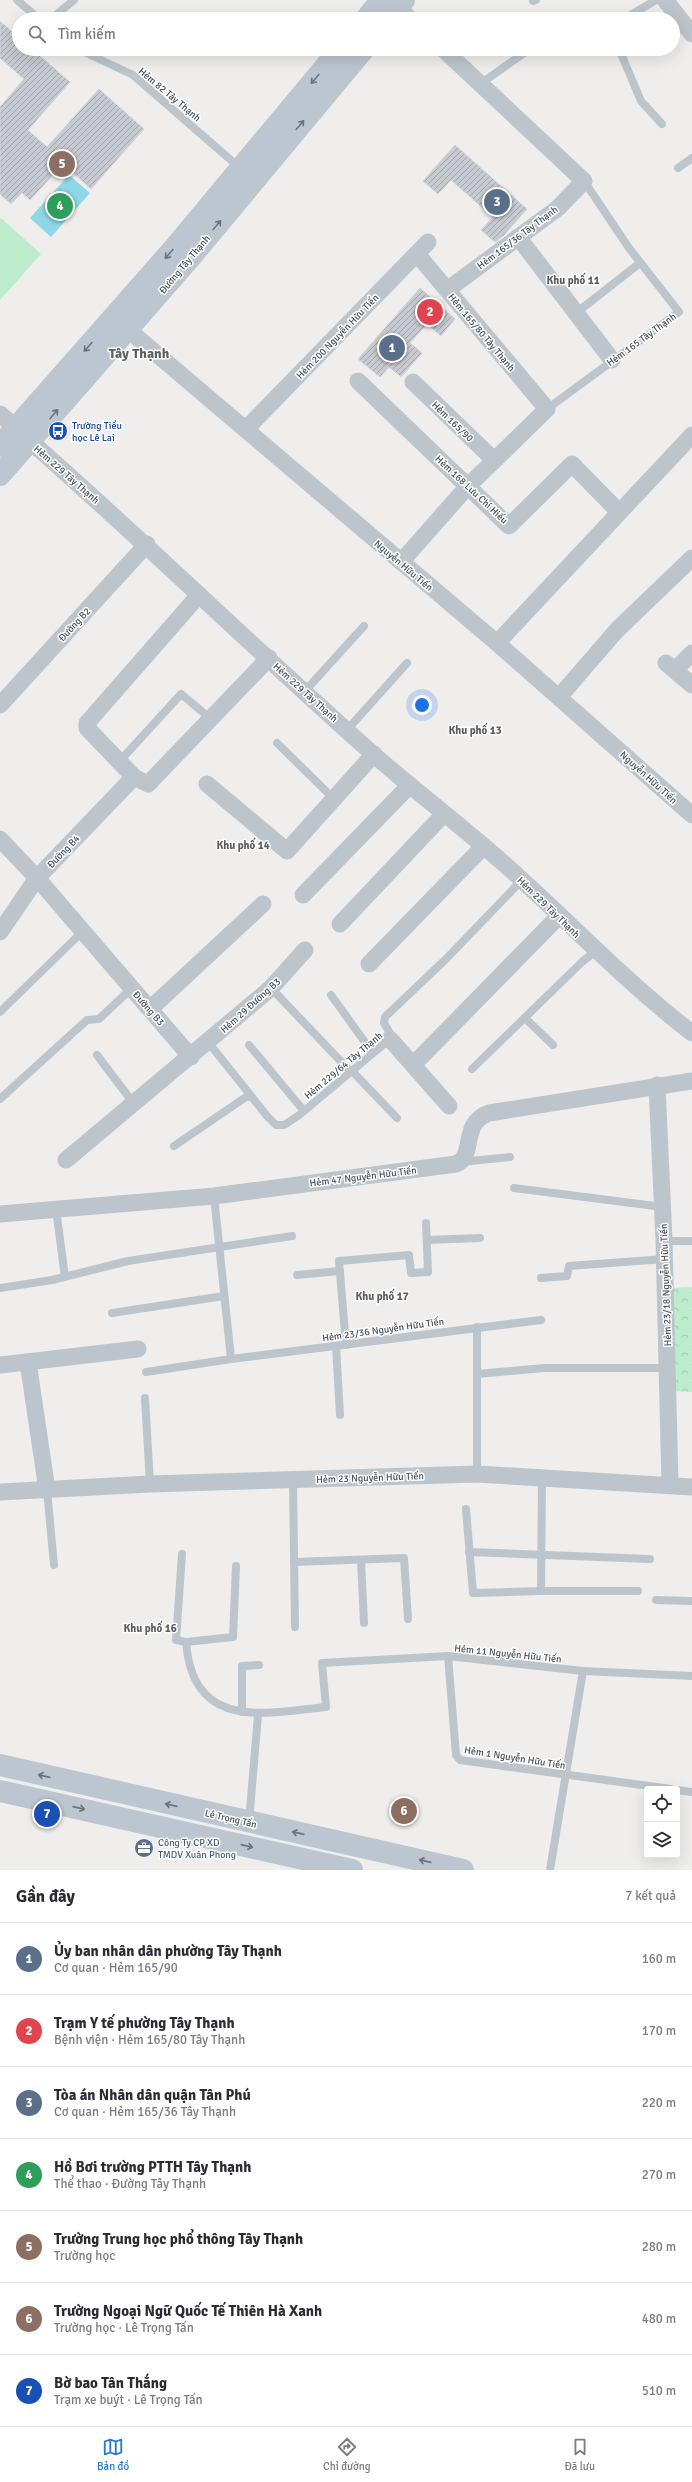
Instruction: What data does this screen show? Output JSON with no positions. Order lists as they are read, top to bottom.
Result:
{
  "streets": {
    "street": [
      "Hẻm 165/36 Tây Thạnh",
      "Đường Tây Thạnh",
      "Hẻm 165/80 Tây Thạnh",
      "Hẻm 200 Nguyễn Hữu Tiến",
      "Hẻm 165 Tây Thạnh",
      "Hẻm 165/90",
      "Hẻm 229 Tây Thạnh",
      "Hẻm 168 Lưu Chí Hiếu",
      "Nguyễn Hữu Tiến",
      "Đường B2",
      "Đường B4",
      "Hẻm 29 Đường B3",
      "Đường B3",
      "Hẻm 47 Nguyễn Hữu Tiến",
      "Hẻm 23/18 Nguyễn Hữu Tiến",
      "Hẻm 23 Nguyễn Hữu Tiến",
      "Lê Trọng Tấn"
    ],
    "lane": [
      "Hẻm 82 Tây Thạnh",
      "Hẻm 229/64 Tây Thạnh",
      "Hẻm 23/36 Nguyễn Hữu Tiến",
      "Hẻm 11 Nguyễn Hữu Tiến",
      "Hẻm 1 Nguyễn Hữu Tiến"
    ]
  },
  "crossings": [
    ["Hẻm 82 Tây Thạnh", "Đường Tây Thạnh"],
    ["Hẻm 165/36 Tây Thạnh", "Hẻm 165/80 Tây Thạnh"],
    ["Hẻm 165/36 Tây Thạnh", "Hẻm 165 Tây Thạnh"],
    ["Đường Tây Thạnh", "Hẻm 229 Tây Thạnh"],
    ["Đường Tây Thạnh", "Nguyễn Hữu Tiến"],
    ["Hẻm 165/80 Tây Thạnh", "Hẻm 200 Nguyễn Hữu Tiến"],
    ["Hẻm 165/80 Tây Thạnh", "Hẻm 165 Tây Thạnh"],
    ["Hẻm 200 Nguyễn Hữu Tiến", "Nguyễn Hữu Tiến"],
    ["Hẻm 165 Tây Thạnh", "Hẻm 165/90"],
    ["Hẻm 165 Tây Thạnh", "Hẻm 168 Lưu Chí Hiếu"],
    ["Hẻm 165 Tây Thạnh", "Nguyễn Hữu Tiến"],
    ["Hẻm 229 Tây Thạnh", "Đường B2"],
    ["Hẻm 229 Tây Thạnh", "Hẻm 229/64 Tây Thạnh"],
    ["Đường B4", "Đường B3"],
    ["Hẻm 29 Đường B3", "Đường B3"],
    ["Hẻm 29 Đường B3", "Hẻm 229/64 Tây Thạnh"],
    ["Hẻm 23/18 Nguyễn Hữu Tiến", "Hẻm 23 Nguyễn Hữu Tiến"],
    ["Hẻm 11 Nguyễn Hữu Tiến", "Hẻm 1 Nguyễn Hữu Tiến"]
  ],
  "districts": [
    "Khu phố 11",
    "Tây Thạnh",
    "Khu phố 13",
    "Khu phố 14",
    "Khu phố 17",
    "Khu phố 16"
  ],
  "places": {
    "bus stop": ["Trường Tiểu học Lê Lai"],
    "office": ["Công Ty CP XD TMDV Xuân Phong"]
  },
  "page": {
    "search": "Tìm kiếm",
    "pins": [
      "5",
      "3",
      "4",
      "2",
      "1",
      "6",
      "7"
    ],
    "heading": ["Gần đây", "7 kết quả"],
    "list": [
      {
        "mark": "1",
        "name": "Ủy ban nhân dân phường Tây Thạnh",
        "note": "Cơ quan · Hẻm 165/90",
        "value": "160 m"
      },
      {
        "mark": "2",
        "name": "Trạm Y tế phường Tây Thạnh",
        "note": "Bệnh viện · Hẻm 165/80 Tây Thạnh",
        "value": "170 m"
      },
      {
        "mark": "3",
        "name": "Tòa án Nhân dân quận Tân Phú",
        "note": "Cơ quan · Hẻm 165/36 Tây Thạnh",
        "value": "220 m"
      },
      {
        "mark": "4",
        "name": "Hồ Bơi trường PTTH Tây Thạnh",
        "note": "Thể thao · Đường Tây Thạnh",
        "value": "270 m"
      },
      {
        "mark": "5",
        "name": "Trường Trung học phổ thông Tây Thạnh",
        "note": "Trường học",
        "value": "280 m"
      },
      {
        "mark": "6",
        "name": "Trường Ngoại Ngữ Quốc Tế Thiên Hà Xanh",
        "note": "Trường học · Lê Trọng Tấn",
        "value": "480 m"
      },
      {
        "mark": "7",
        "name": "Bờ bao Tân Thắng",
        "note": "Trạm xe buýt · Lê Trọng Tấn",
        "value": "510 m"
      }
    ],
    "nav": ["Bản đồ", "Chỉ đường", "Đã lưu"]
  }
}
